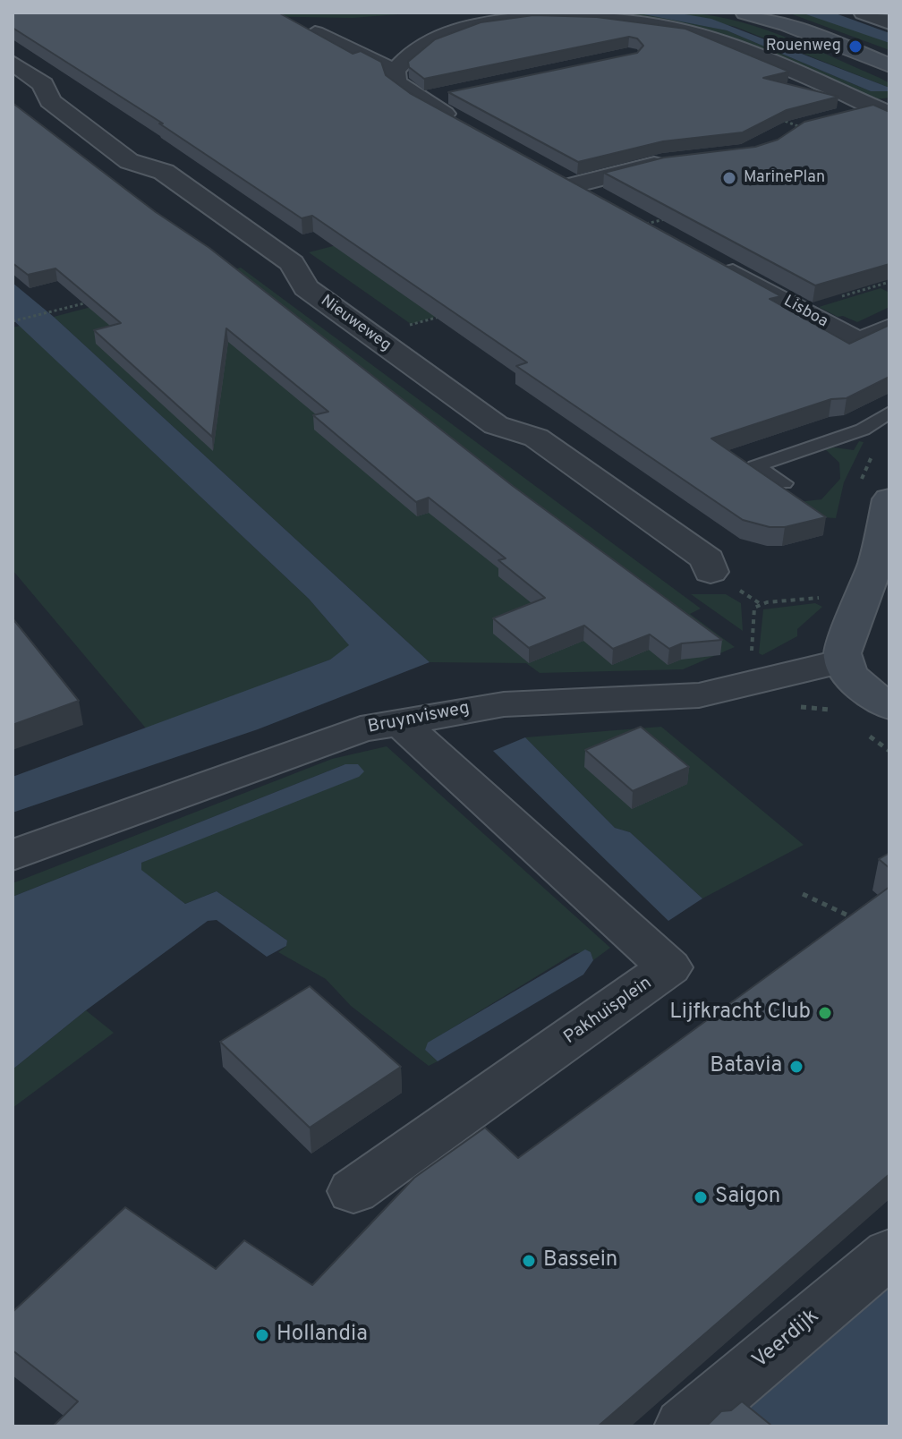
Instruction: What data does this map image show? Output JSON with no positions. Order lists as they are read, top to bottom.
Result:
{
  "streets": {
    "street": [
      "Lisboa",
      "Nieuweweg",
      "Bruynvisweg",
      "Pakhuisplein",
      "Veerdijk"
    ]
  },
  "crossings": [
    ["Bruynvisweg", "Pakhuisplein"]
  ],
  "places": [
    "Rouenweg",
    "MarinePlan",
    "Lijfkracht Club",
    "Batavia",
    "Saigon",
    "Bassein",
    "Hollandia"
  ]
}
